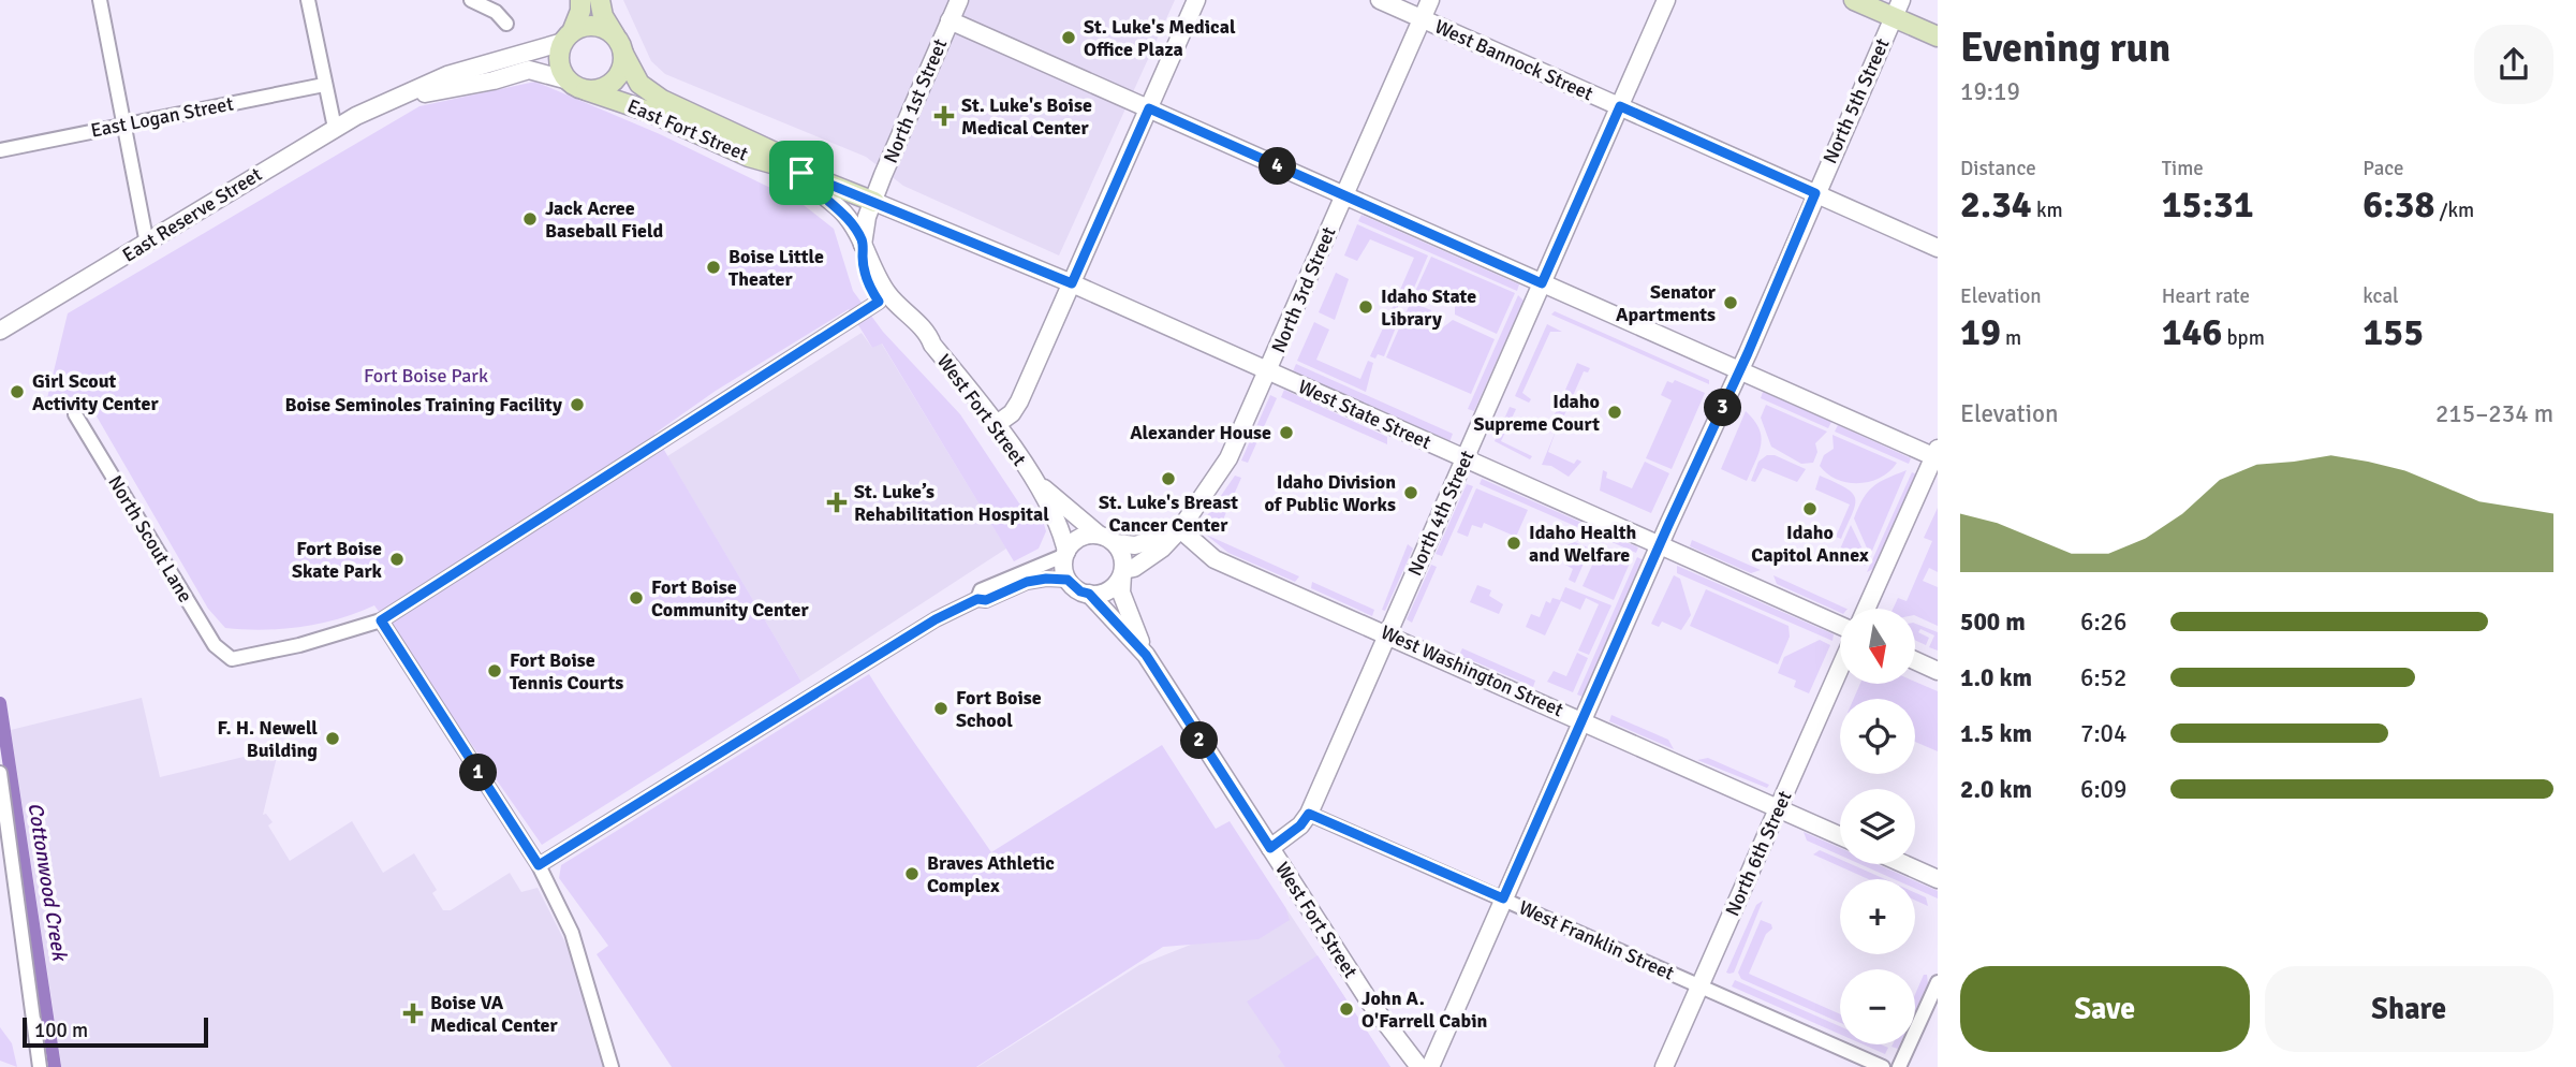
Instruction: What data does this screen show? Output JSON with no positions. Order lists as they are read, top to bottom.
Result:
{
  "streets": {
    "main road": ["East Fort Street"],
    "street": [
      "West Bannock Street",
      "North 1st Street",
      "North 5th Street",
      "East Logan Street",
      "East Reserve Street",
      "North 3rd Street",
      "West Fort Street",
      "West State Street",
      "North 4th Street",
      "North Scout Lane",
      "West Washington Street",
      "North 6th Street",
      "West Franklin Street"
    ]
  },
  "crossings": [
    ["West Bannock Street", "North 5th Street"],
    ["West Bannock Street", "North 3rd Street"],
    ["West Bannock Street", "North 4th Street"],
    ["North 1st Street", "East Fort Street"],
    ["North 1st Street", "West Fort Street"],
    ["North 1st Street", "West State Street"],
    ["North 5th Street", "West State Street"],
    ["North 5th Street", "West Washington Street"],
    ["North 5th Street", "West Franklin Street"],
    ["East Fort Street", "East Reserve Street"],
    ["East Fort Street", "West Fort Street"],
    ["East Fort Street", "West State Street"],
    ["North 3rd Street", "West Fort Street"],
    ["North 3rd Street", "West State Street"],
    ["North 3rd Street", "West Washington Street"],
    ["West Fort Street", "West State Street"],
    ["West Fort Street", "North 4th Street"],
    ["West State Street", "North 4th Street"],
    ["North 4th Street", "West Washington Street"],
    ["North 4th Street", "West Franklin Street"],
    ["West Washington Street", "North 6th Street"],
    ["North 6th Street", "West Franklin Street"]
  ],
  "water": ["Cottonwood Creek"],
  "parks": ["Fort Boise Park"],
  "places": {
    "other": [
      "St. Luke's Medical Office Plaza",
      "Jack Acree Baseball Field",
      "Boise Little Theater",
      "Senator Apartments",
      "Idaho State Library",
      "Girl Scout Activity Center",
      "Boise Seminoles Training Facility",
      "Idaho Supreme Court",
      "Alexander House",
      "St. Luke's Breast Cancer Center",
      "Idaho Division of Public Works",
      "Idaho Capitol Annex",
      "Idaho Health and Welfare",
      "Fort Boise Skate Park",
      "Fort Boise Community Center",
      "Fort Boise Tennis Courts",
      "Fort Boise School",
      "F. H. Newell Building",
      "Braves Athletic Complex",
      "John A. O'Farrell Cabin"
    ],
    "health": ["St. Luke's Boise Medical Center", "St. Luke’s Rehabilitation Hospital", "Boise VA Medical Center"]
  },
  "scale_bar": "100 m",
  "north": "bottom",
  "page": {
    "heading": ["Evening run", "19:19"],
    "stats": [
      ["Distance", "2.34 km"],
      ["Time", "15:31"],
      ["Pace", "6:38 /km"],
      ["Elevation", "19 m"],
      ["Heart rate", "146 bpm"],
      ["kcal", "155"]
    ],
    "pins": [
      "4",
      "3",
      "2",
      "1"
    ],
    "chart": ["Elevation", "215–234 m"],
    "list": [
      {
        "name": "500 m",
        "note": "6:26"
      },
      {
        "name": "1.0 km",
        "note": "6:52"
      },
      {
        "name": "1.5 km",
        "note": "7:04"
      },
      {
        "name": "2.0 km",
        "note": "6:09"
      }
    ],
    "map_buttons": ["+", "−"],
    "buttons": ["Save", "Share"],
    "scale": "100 m"
  }
}
